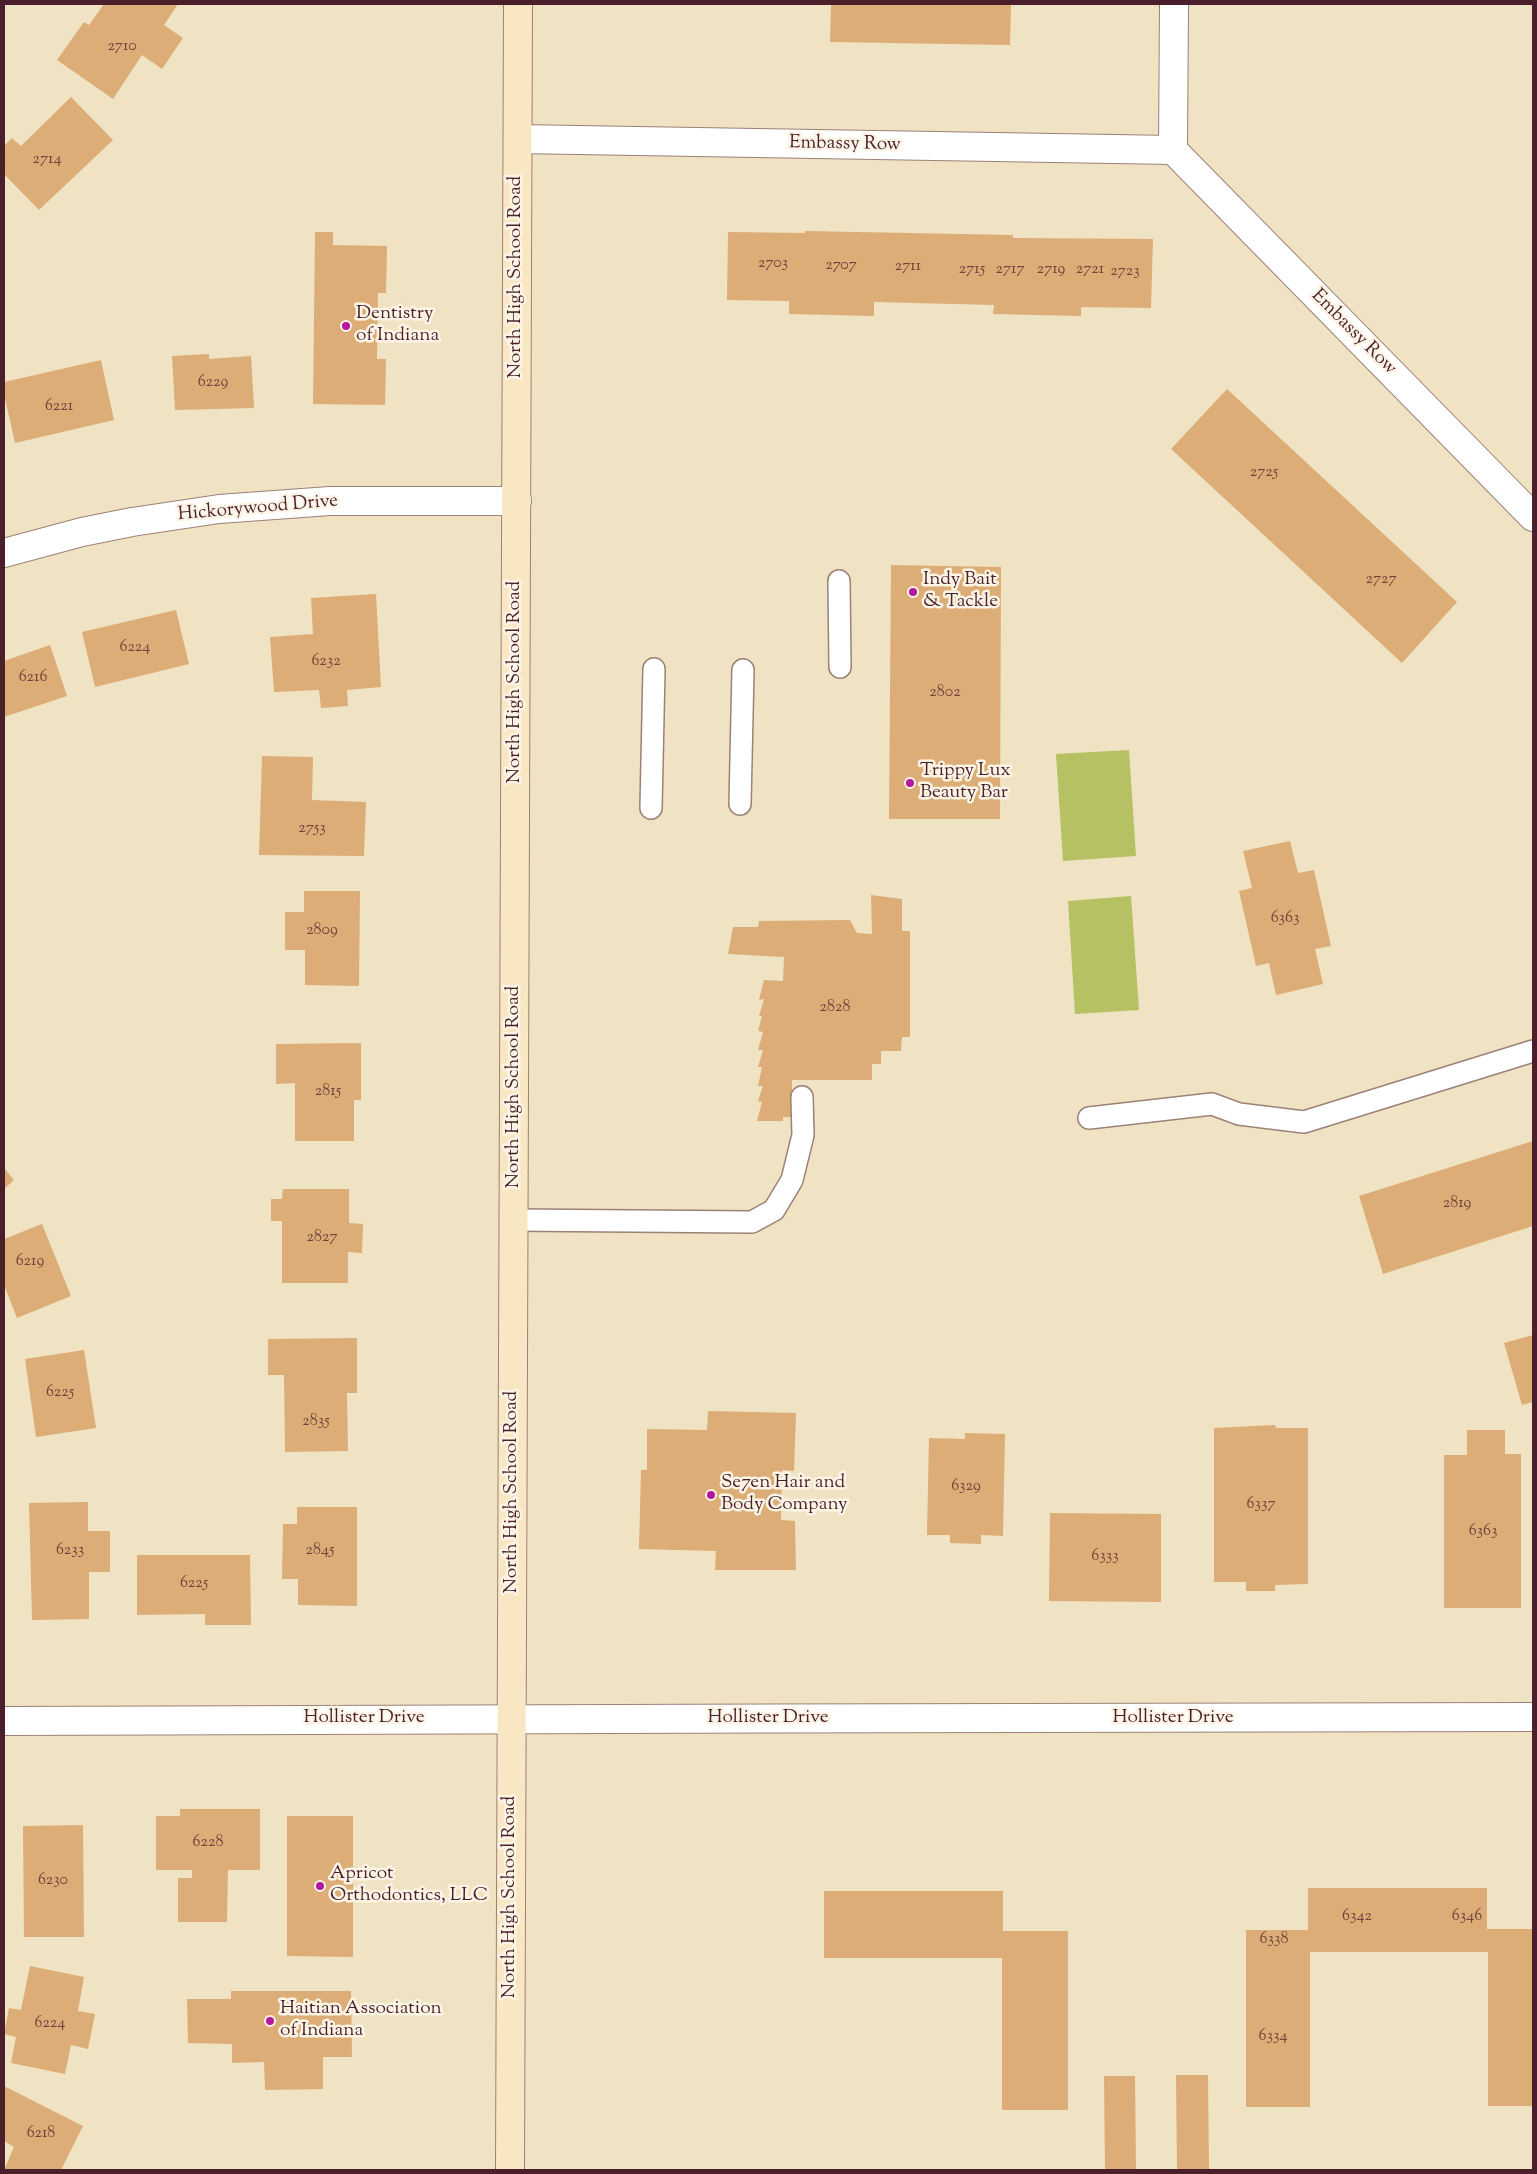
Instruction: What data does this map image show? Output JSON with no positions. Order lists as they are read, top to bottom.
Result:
{
  "streets": {
    "street": [
      "Embassy Row",
      "North High School Road",
      "Hickorywood Drive",
      "Hollister Drive"
    ]
  },
  "crossings": [
    ["Embassy Row", "North High School Road"],
    ["North High School Road", "Hickorywood Drive"],
    ["North High School Road", "Hollister Drive"]
  ],
  "places": [
    "Dentistry of Indiana",
    "Indy Bait & Tackle",
    "Trippy Lux Beauty Bar",
    "Se7en Hair and Body Company",
    "Apricot Orthodontics, LLC",
    "Haitian Association of Indiana"
  ],
  "house_numbers": [
    "2710",
    "2714",
    "2703",
    "2707",
    "2711",
    "2715",
    "2717",
    "2719",
    "2721",
    "2723",
    "6229",
    "6221",
    "2725",
    "2727",
    "6224",
    "6232",
    "6216",
    "2802",
    "2753",
    "6363",
    "2809",
    "2828",
    "2815",
    "2819",
    "2827",
    "6219",
    "6225",
    "2835",
    "6329",
    "6337",
    "6363",
    "6233",
    "2845",
    "6333",
    "6225",
    "6228",
    "6230",
    "6342",
    "6346",
    "6338",
    "6224",
    "6334",
    "6218"
  ]
}
